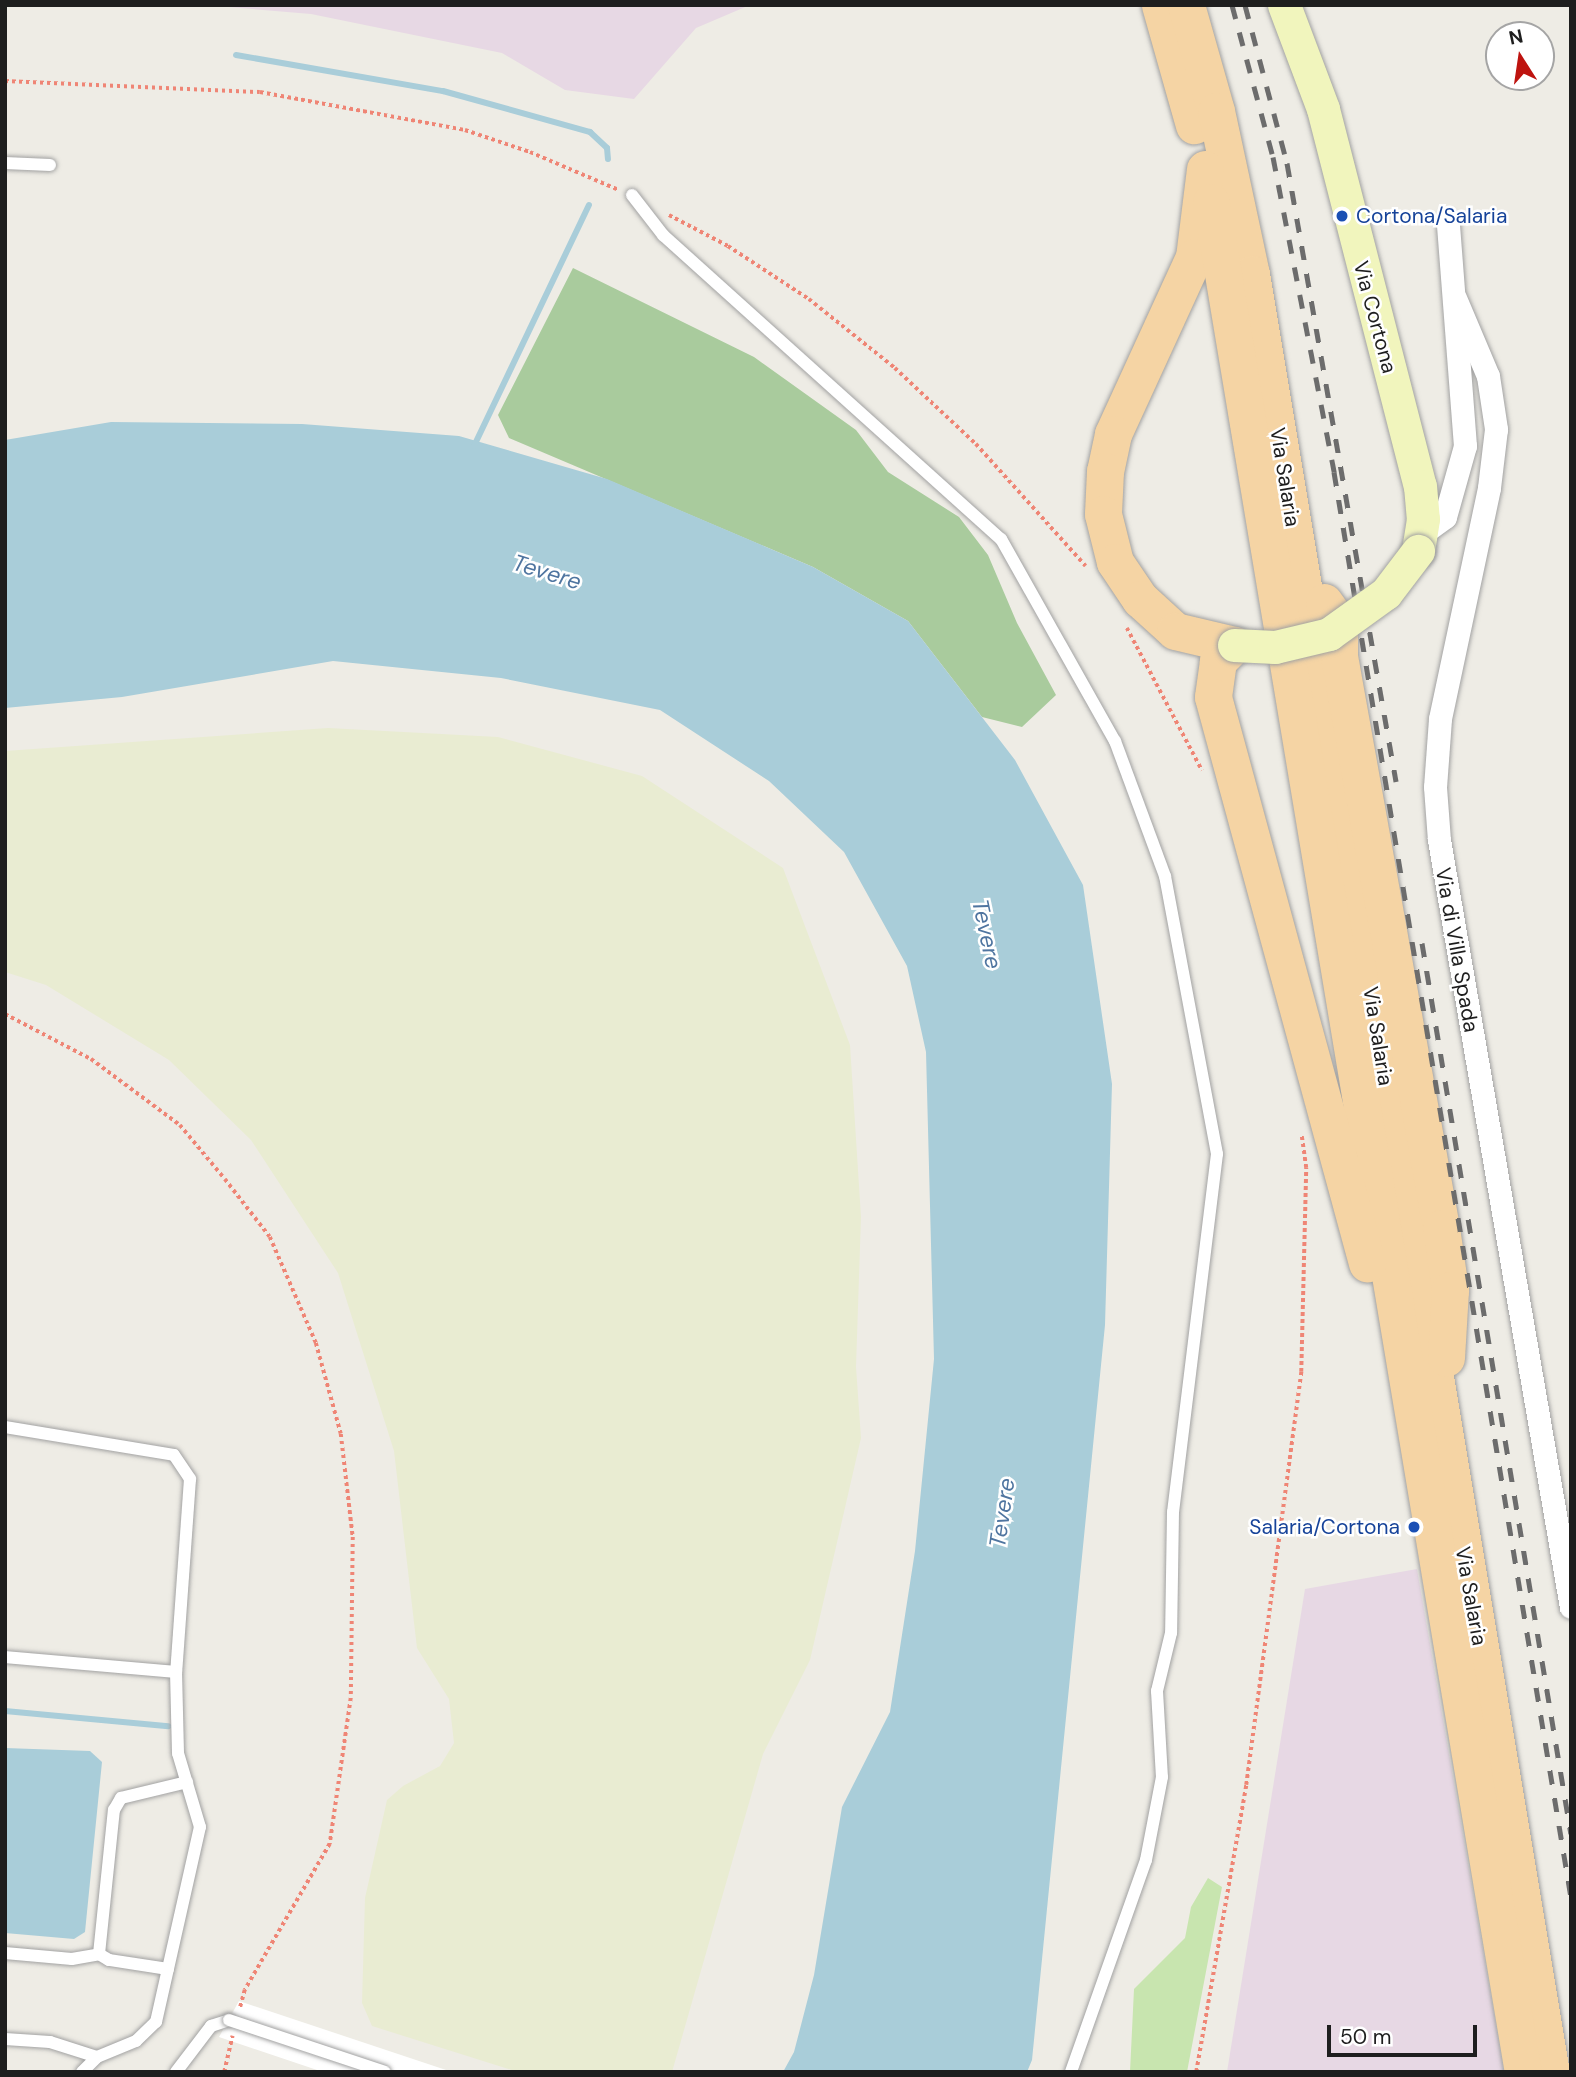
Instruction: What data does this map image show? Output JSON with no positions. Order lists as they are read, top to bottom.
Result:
{
  "streets": {
    "main road": ["Via Salaria"],
    "street": ["Via Cortona", "Via di Villa Spada"]
  },
  "crossings": [
    ["Via Cortona", "Via di Villa Spada"]
  ],
  "water": ["Tevere"],
  "places": ["Cortona/Salaria", "Salaria/Cortona"],
  "scale_bar": "50 m",
  "north": "top"
}
